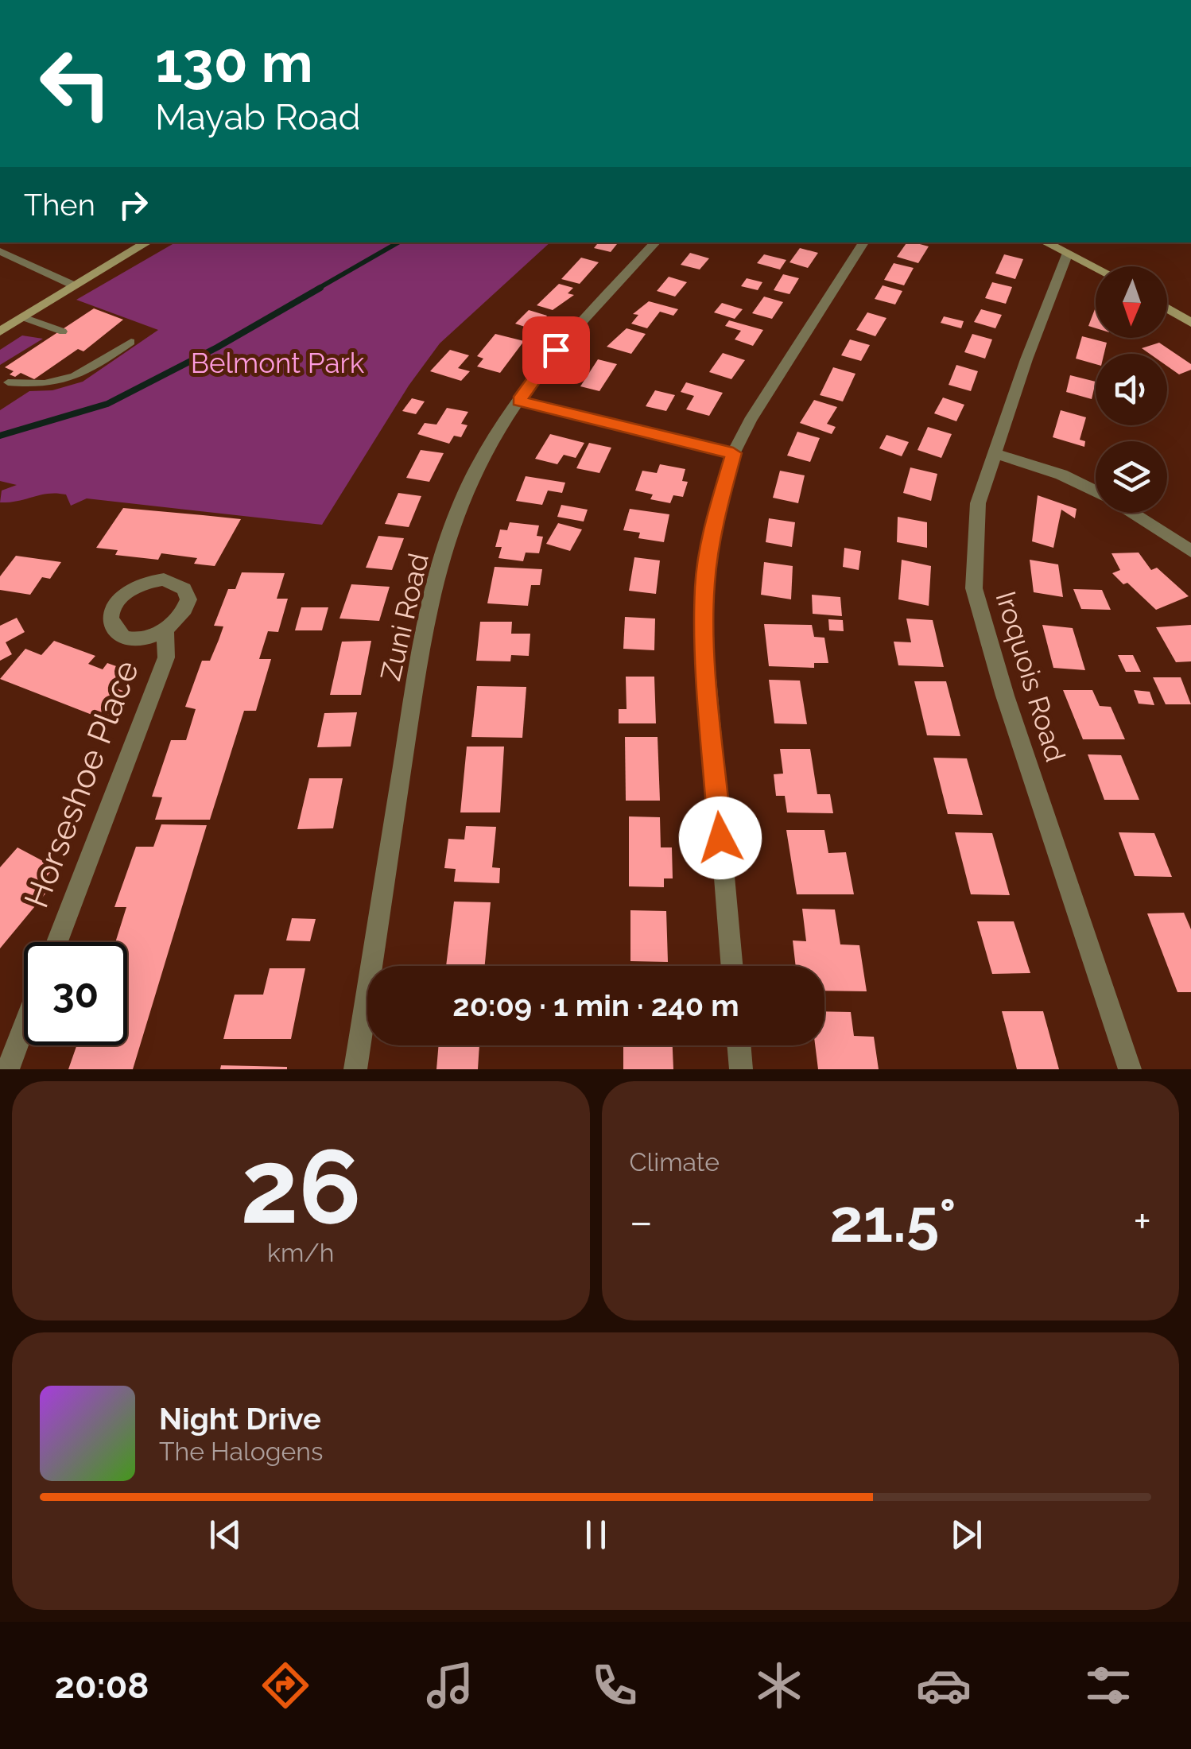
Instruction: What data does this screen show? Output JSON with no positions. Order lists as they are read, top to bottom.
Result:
{
  "streets": {
    "street": ["Zuni Road", "Iroquois Road", "Horseshoe Place"]
  },
  "parks": ["Belmont Park"],
  "north": "bottom",
  "page": {
    "turn": ["130 m", "Mayab Road"],
    "then": "Then",
    "limit": "30",
    "trip": "20:09 · 1 min · 240 m",
    "tile": [
      ["26", "km/h"],
      "Climate"
    ],
    "heat": ["−", "21.5°", "+"],
    "song": ["Night Drive", "The Halogens"],
    "tabs": "20:08"
  }
}
